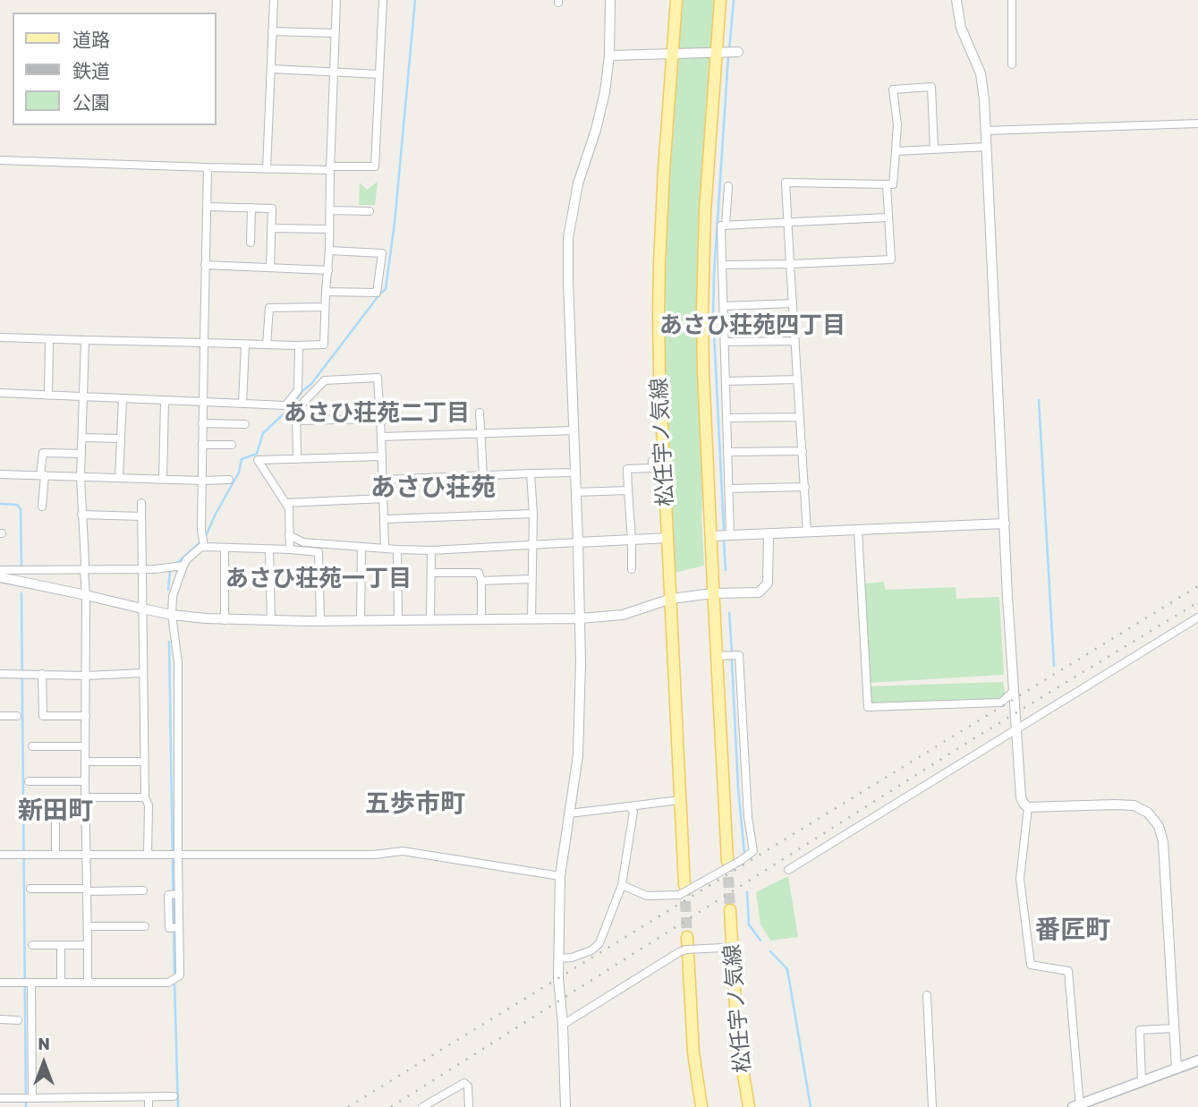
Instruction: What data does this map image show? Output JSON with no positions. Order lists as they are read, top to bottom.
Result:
{
  "streets": {
    "main road": ["松任宇ノ気線"]
  },
  "districts": [
    "あさひ荘苑四丁目",
    "あさひ荘苑二丁目",
    "あさひ荘苑",
    "あさひ荘苑一丁目",
    "五歩市町",
    "新田町",
    "番匠町"
  ],
  "legend": ["道路", "鉄道", "公園"],
  "north": "top"
}
